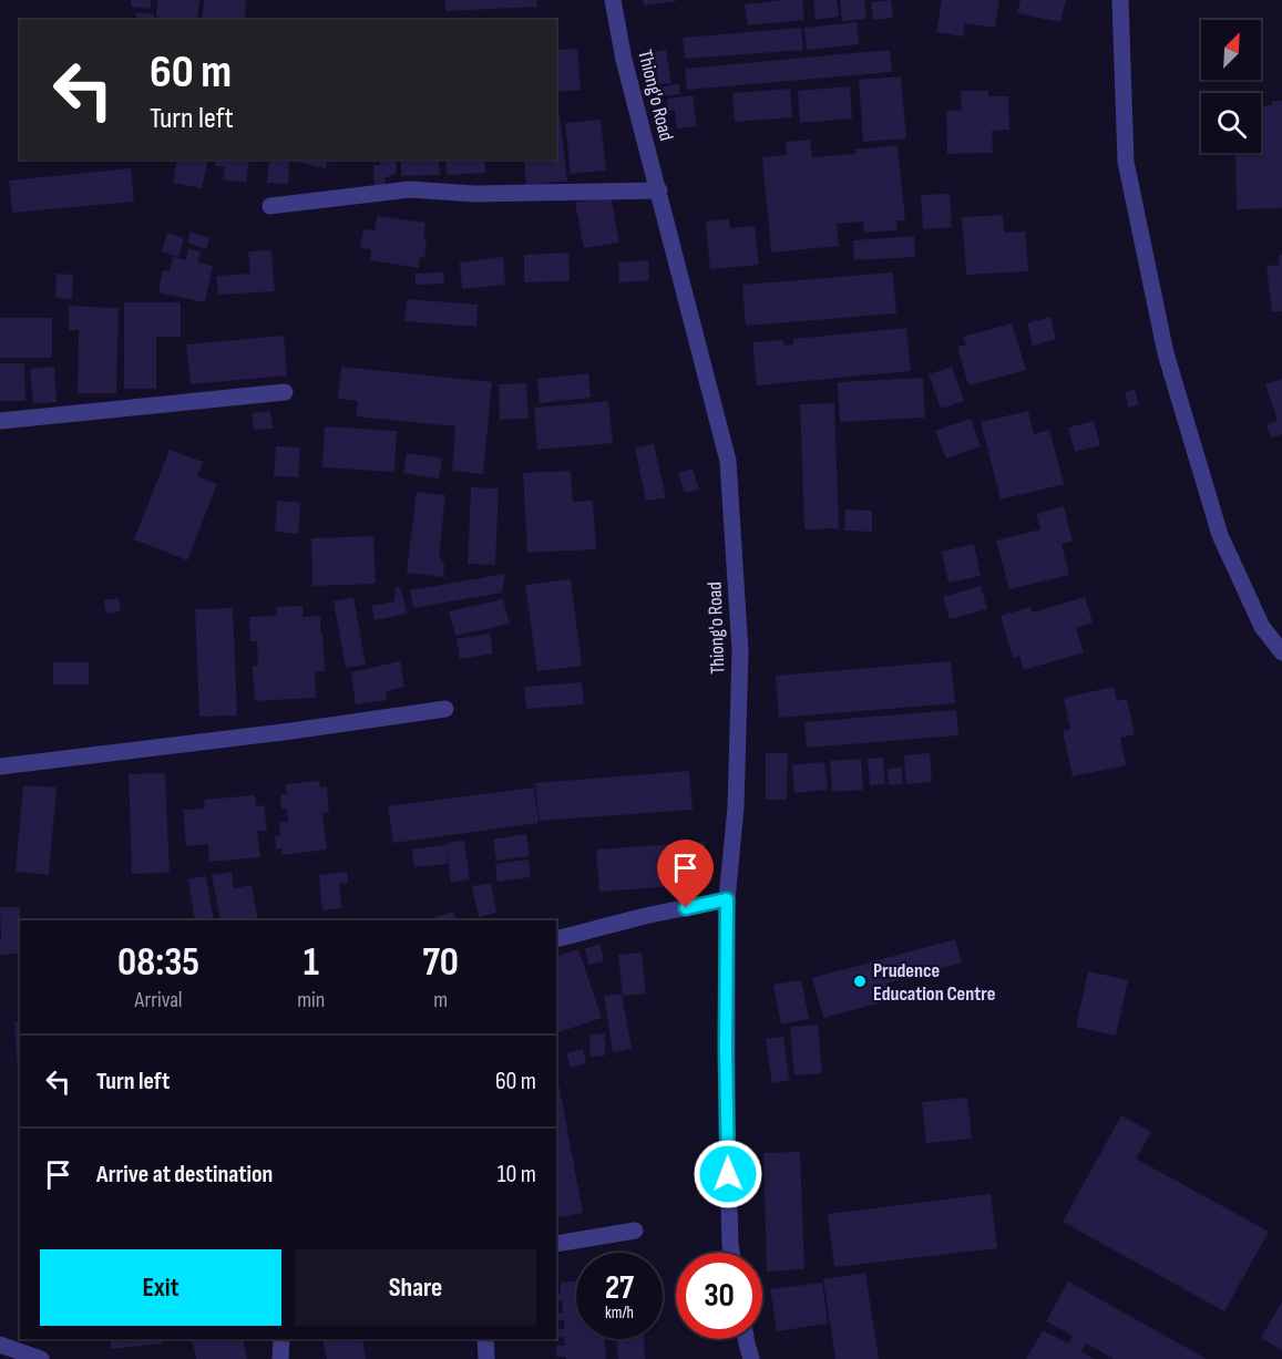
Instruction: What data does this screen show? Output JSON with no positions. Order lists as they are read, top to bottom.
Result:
{
  "streets": {
    "street": ["Thiong'o Road"]
  },
  "places": ["Prudence Education Centre"],
  "north": "top right",
  "page": {
    "turn": ["60 m", "Turn left"],
    "eta": [
      "08:35",
      "Arrival",
      "1",
      "min",
      "70",
      "m"
    ],
    "list": [
      {
        "name": "Turn left",
        "value": "60 m"
      },
      {
        "name": "Arrive at destination",
        "value": "10 m"
      }
    ],
    "buttons": ["Exit", "Share"],
    "speed": "27 km/h",
    "limit": "30"
  }
}
